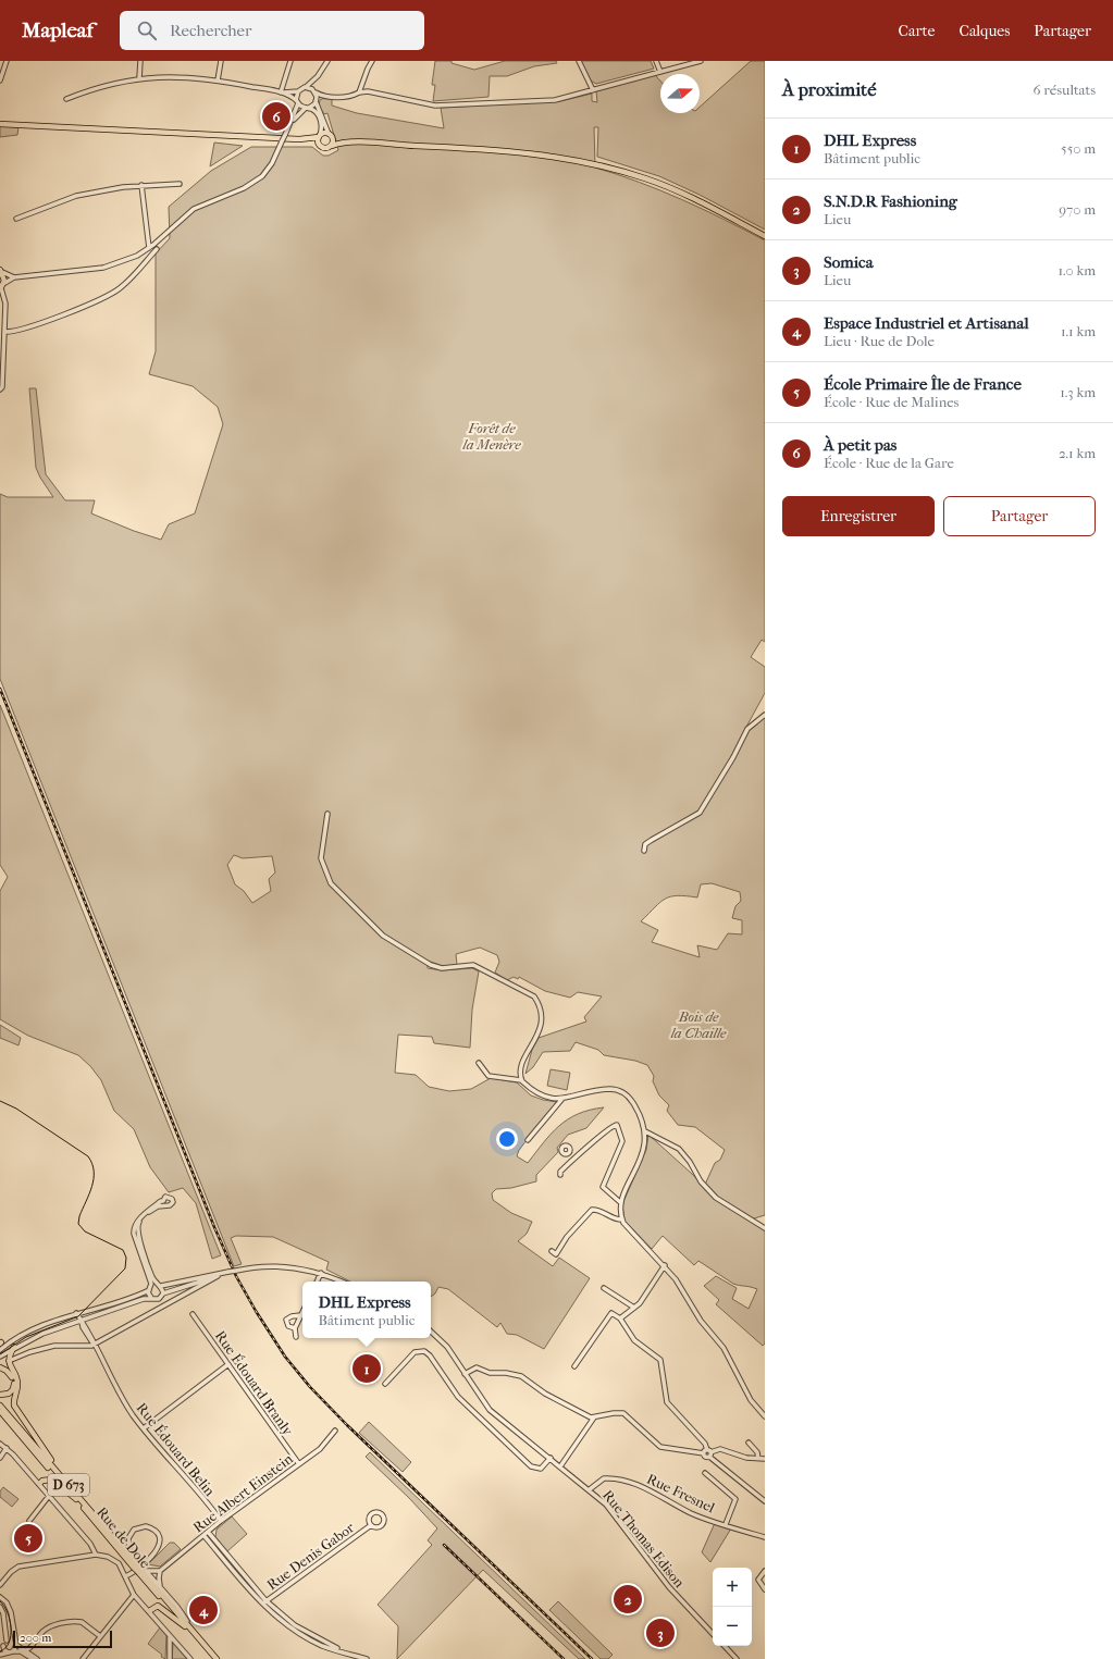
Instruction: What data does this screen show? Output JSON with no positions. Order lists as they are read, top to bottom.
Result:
{
  "streets": {
    "main road": ["D 673", "Rue de Dole"],
    "street": [
      "Rue Édouard Branly",
      "Rue Édouard Belin",
      "Rue Albert Einstein",
      "Rue Fresnel",
      "Rue Thomas Edison",
      "Rue Denis Gabor"
    ]
  },
  "crossings": [
    ["Rue Édouard Branly", "Rue Albert Einstein"],
    ["Rue Édouard Belin", "Rue Albert Einstein"],
    ["Rue Fresnel", "Rue Thomas Edison"]
  ],
  "parks": ["Forêt de la Menère", "Bois de la Chaille"],
  "scale_bar": "200 m",
  "north": "right",
  "page": {
    "header": "Mapleaf",
    "search": "Rechercher",
    "nav": ["Carte", "Calques", "Partager"],
    "heading": ["À proximité", "6 résultats"],
    "pins": [
      "6",
      "1",
      "5",
      "2",
      "4",
      "3"
    ],
    "list": [
      {
        "mark": "1",
        "name": "DHL Express",
        "note": "Bâtiment public",
        "value": "550 m"
      },
      {
        "mark": "2",
        "name": "S.N.D.R Fashioning",
        "note": "Lieu",
        "value": "970 m"
      },
      {
        "mark": "3",
        "name": "Somica",
        "note": "Lieu",
        "value": "1.0 km"
      },
      {
        "mark": "4",
        "name": "Espace Industriel et Artisanal",
        "note": "Lieu · Rue de Dole",
        "value": "1.1 km"
      },
      {
        "mark": "5",
        "name": "École Primaire Île de France",
        "note": "École · Rue de Malines",
        "value": "1.3 km"
      },
      {
        "mark": "6",
        "name": "À petit pas",
        "note": "École · Rue de la Gare",
        "value": "2.1 km"
      }
    ],
    "buttons": ["Enregistrer", "Partager"],
    "popup": ["DHL Express", "Bâtiment public"],
    "map_buttons": ["+", "−"],
    "scale": "200 m"
  }
}
